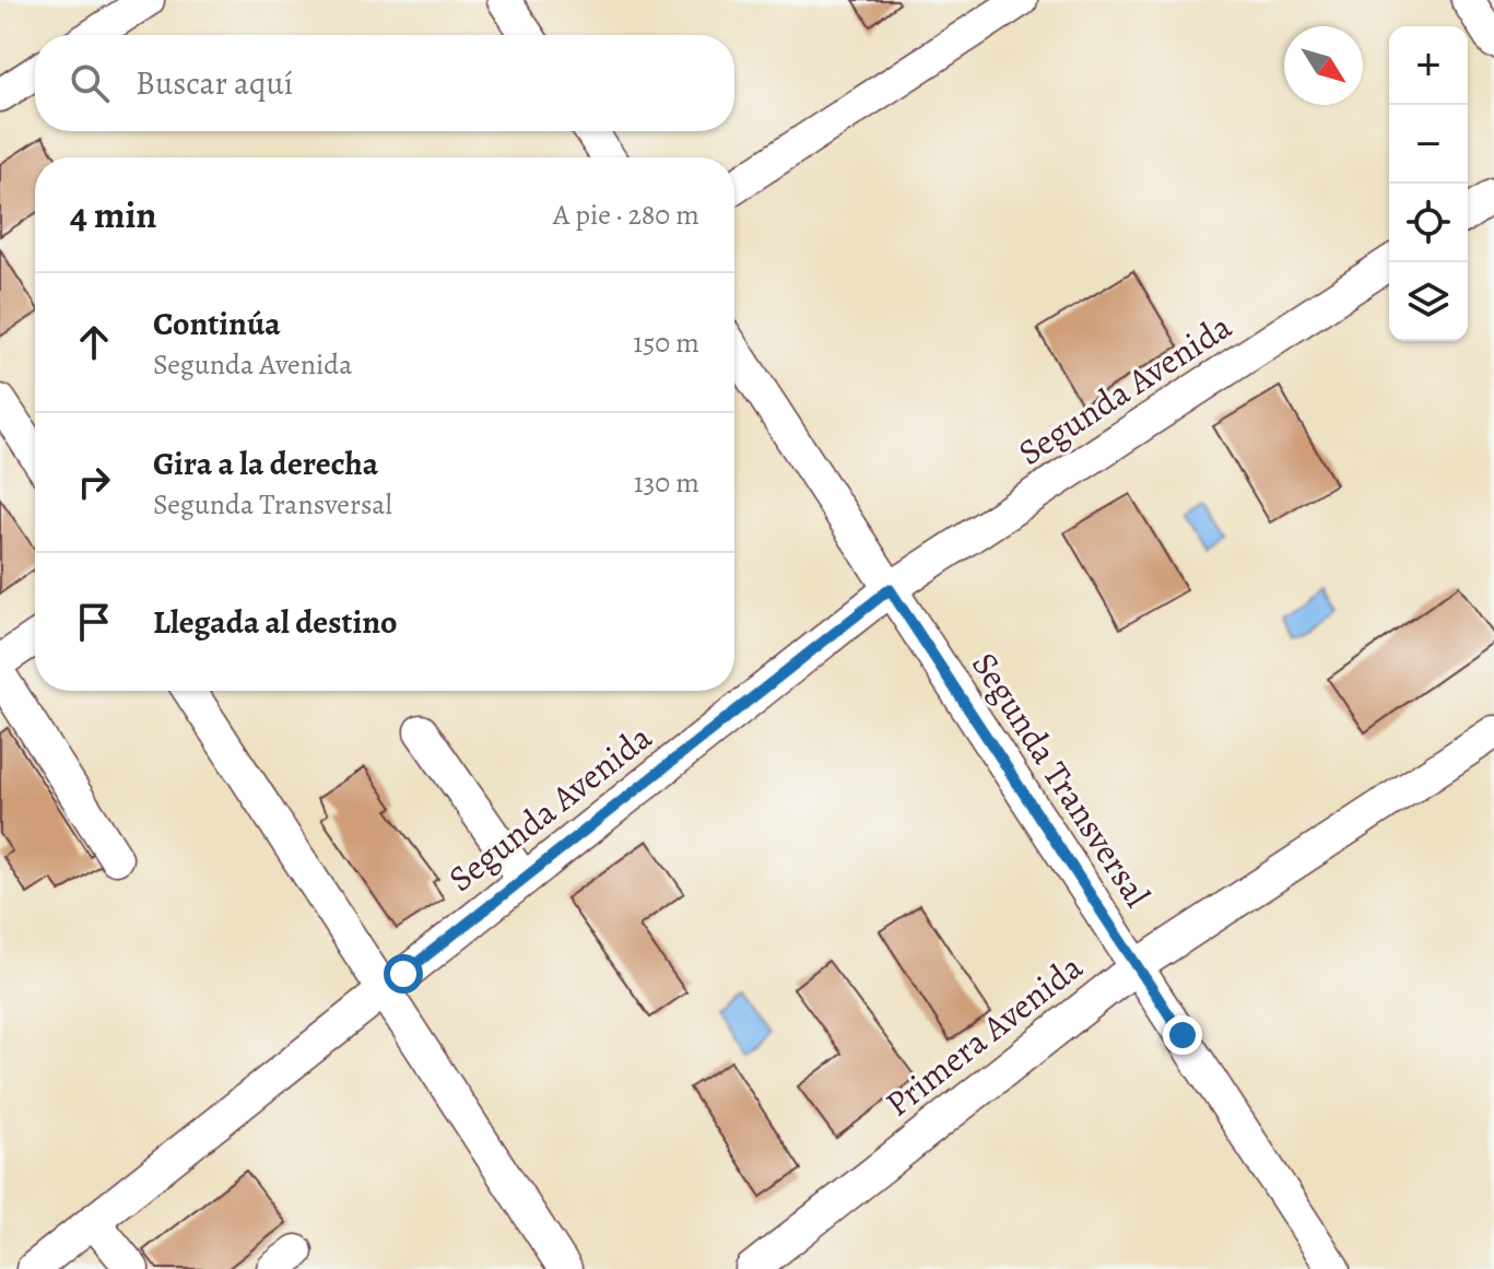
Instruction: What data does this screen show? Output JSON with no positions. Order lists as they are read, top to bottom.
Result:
{
  "streets": {
    "street": ["Segunda Avenida", "Segunda Transversal", "Primera Avenida"]
  },
  "crossings": [
    ["Segunda Avenida", "Segunda Transversal"],
    ["Segunda Transversal", "Primera Avenida"]
  ],
  "north": "bottom right",
  "page": {
    "map_buttons": ["+", "−"],
    "search": "Buscar aquí",
    "heading": ["4 min", "A pie · 280 m"],
    "list": [
      ["Continúa", "Segunda Avenida", "150 m"],
      ["Gira a la derecha", "Segunda Transversal", "130 m"],
      "Llegada al destino"
    ]
  }
}
